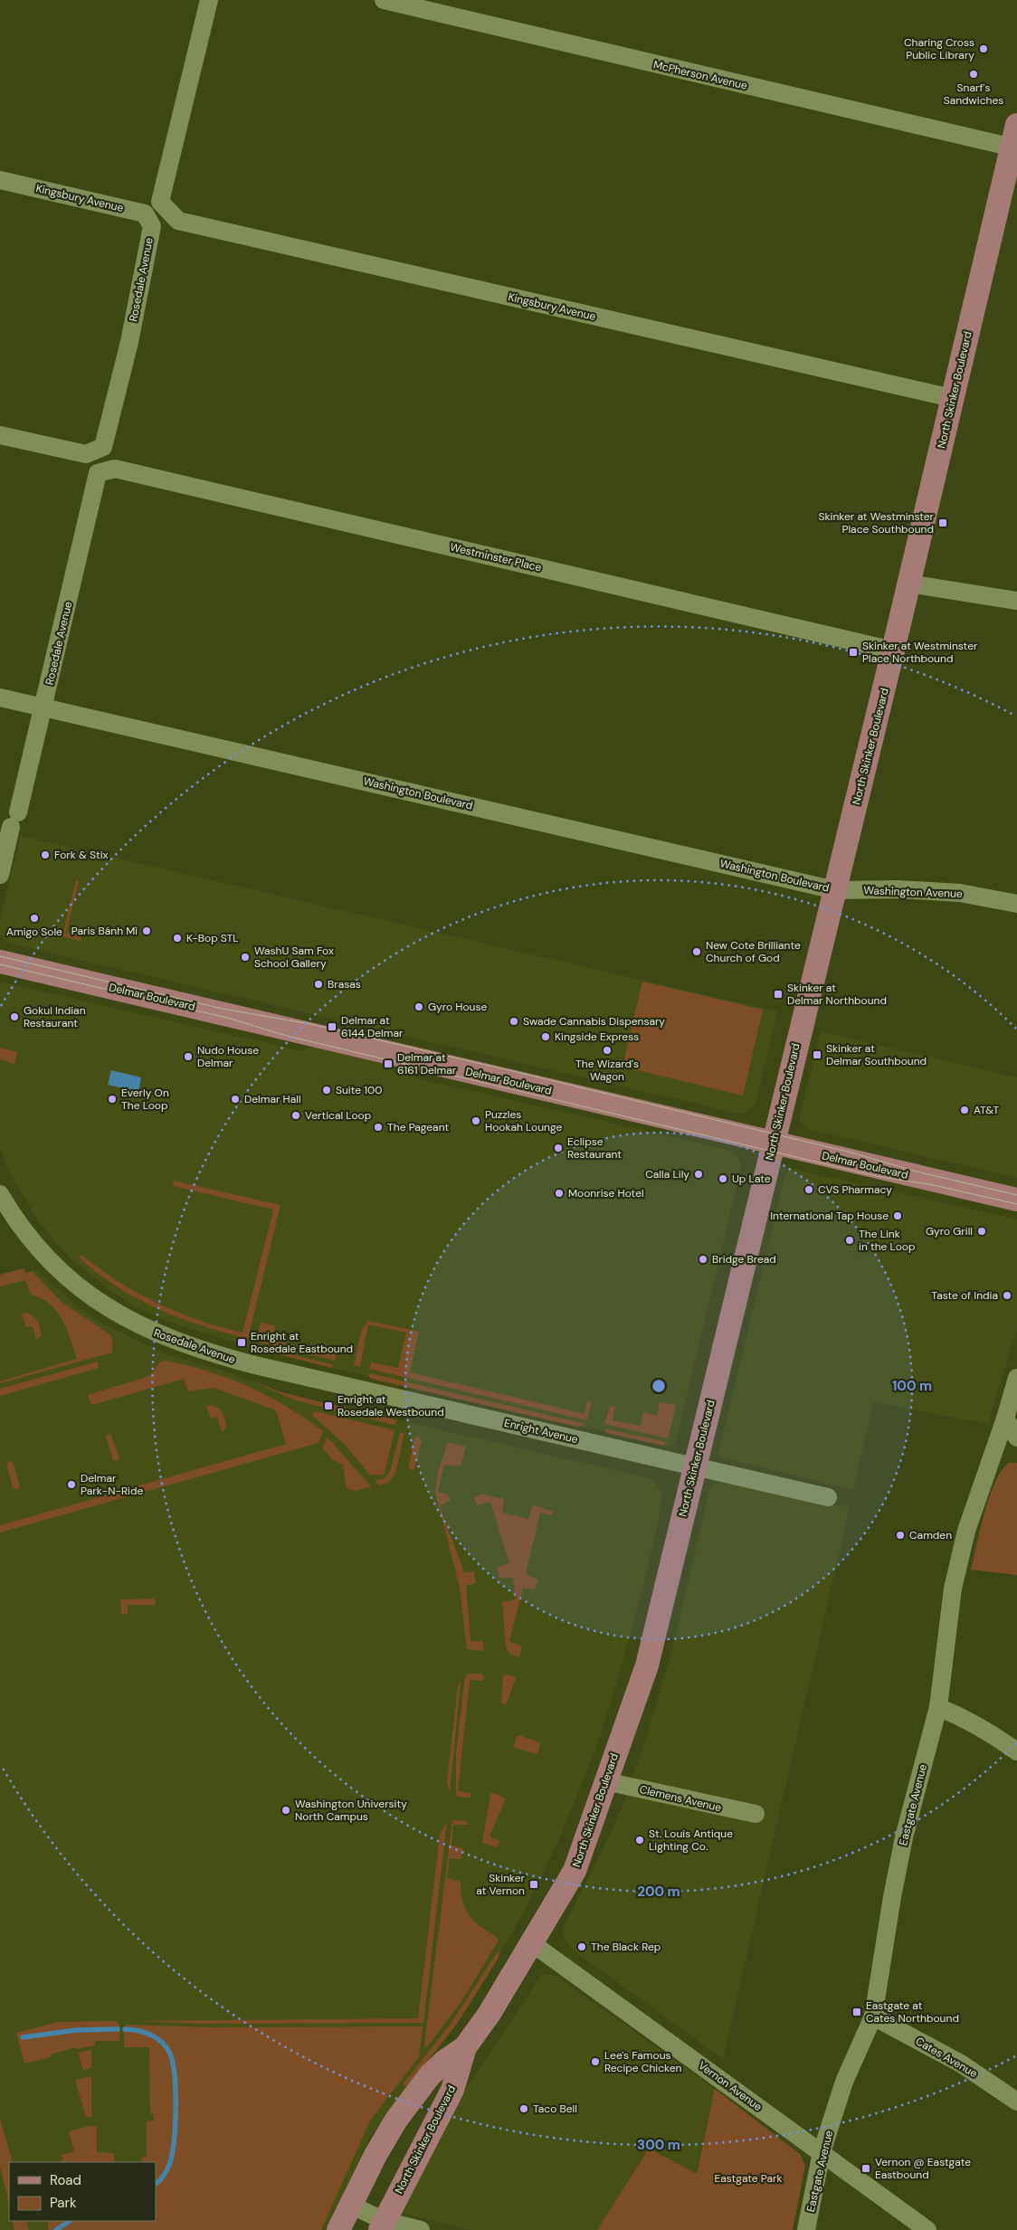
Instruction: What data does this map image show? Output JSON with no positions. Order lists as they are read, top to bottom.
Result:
{
  "streets": {
    "main road": ["North Skinker Boulevard", "Delmar Boulevard"],
    "street": [
      "McPherson Avenue",
      "Kingsbury Avenue",
      "Rosedale Avenue",
      "Westminster Place",
      "Washington Boulevard",
      "Washington Avenue",
      "Enright Avenue",
      "Clemens Avenue",
      "Eastgate Avenue",
      "Cates Avenue",
      "Vernon Avenue"
    ]
  },
  "crossings": [
    ["McPherson Avenue", "North Skinker Boulevard"],
    ["Kingsbury Avenue", "Rosedale Avenue"],
    ["Kingsbury Avenue", "North Skinker Boulevard"],
    ["Rosedale Avenue", "Westminster Place"],
    ["Rosedale Avenue", "Washington Boulevard"],
    ["Rosedale Avenue", "Enright Avenue"],
    ["North Skinker Boulevard", "Westminster Place"],
    ["North Skinker Boulevard", "Washington Boulevard"],
    ["North Skinker Boulevard", "Washington Avenue"],
    ["North Skinker Boulevard", "Delmar Boulevard"],
    ["North Skinker Boulevard", "Enright Avenue"],
    ["North Skinker Boulevard", "Clemens Avenue"],
    ["North Skinker Boulevard", "Vernon Avenue"],
    ["Washington Boulevard", "Washington Avenue"],
    ["Eastgate Avenue", "Cates Avenue"],
    ["Eastgate Avenue", "Vernon Avenue"]
  ],
  "parks": ["Eastgate Park"],
  "places": {
    "other": [
      "Charing Cross Public Library",
      "Snarf's Sandwiches",
      "Fork & Stix",
      "Amigo Sole",
      "Paris Bánh Mì",
      "K-Bop STL",
      "New Cote Brilliante Church of God",
      "WashU Sam Fox School Gallery",
      "Brasas",
      "Gyro House",
      "Gokul Indian Restaurant",
      "Swade Cannabis Dispensary",
      "Kingside Express",
      "The Wizard's Wagon",
      "Nudo House Delmar",
      "Suite 100",
      "Everly On The Loop",
      "Delmar Hall",
      "AT&T",
      "Vertical Loop",
      "Puzzles Hookah Lounge",
      "The Pageant",
      "Eclipse Restaurant",
      "Calla Lily",
      "Up Late",
      "CVS Pharmacy",
      "Moonrise Hotel",
      "International Tap House",
      "Gyro Grill",
      "The Link in the Loop",
      "Bridge Bread",
      "Taste of India",
      "Delmar Park-N-Ride",
      "Camden",
      "Washington University North Campus",
      "St. Louis Antique Lighting Co.",
      "The Black Rep",
      "Lee's Famous Recipe Chicken",
      "Taco Bell"
    ],
    "transit": [
      "Skinker at Westminster Place Southbound",
      "Skinker at Westminster Place Northbound",
      "Skinker at Delmar Northbound",
      "Delmar at 6144 Delmar",
      "Skinker at Delmar Southbound",
      "Delmar at 6161 Delmar",
      "Enright at Rosedale Eastbound",
      "Enright at Rosedale Westbound",
      "Skinker at Vernon",
      "Eastgate at Cates Northbound",
      "Vernon @ Eastgate Eastbound"
    ]
  },
  "legend": ["Road", "Park"],
  "rings": ["100 m", "200 m", "300 m"]
}
